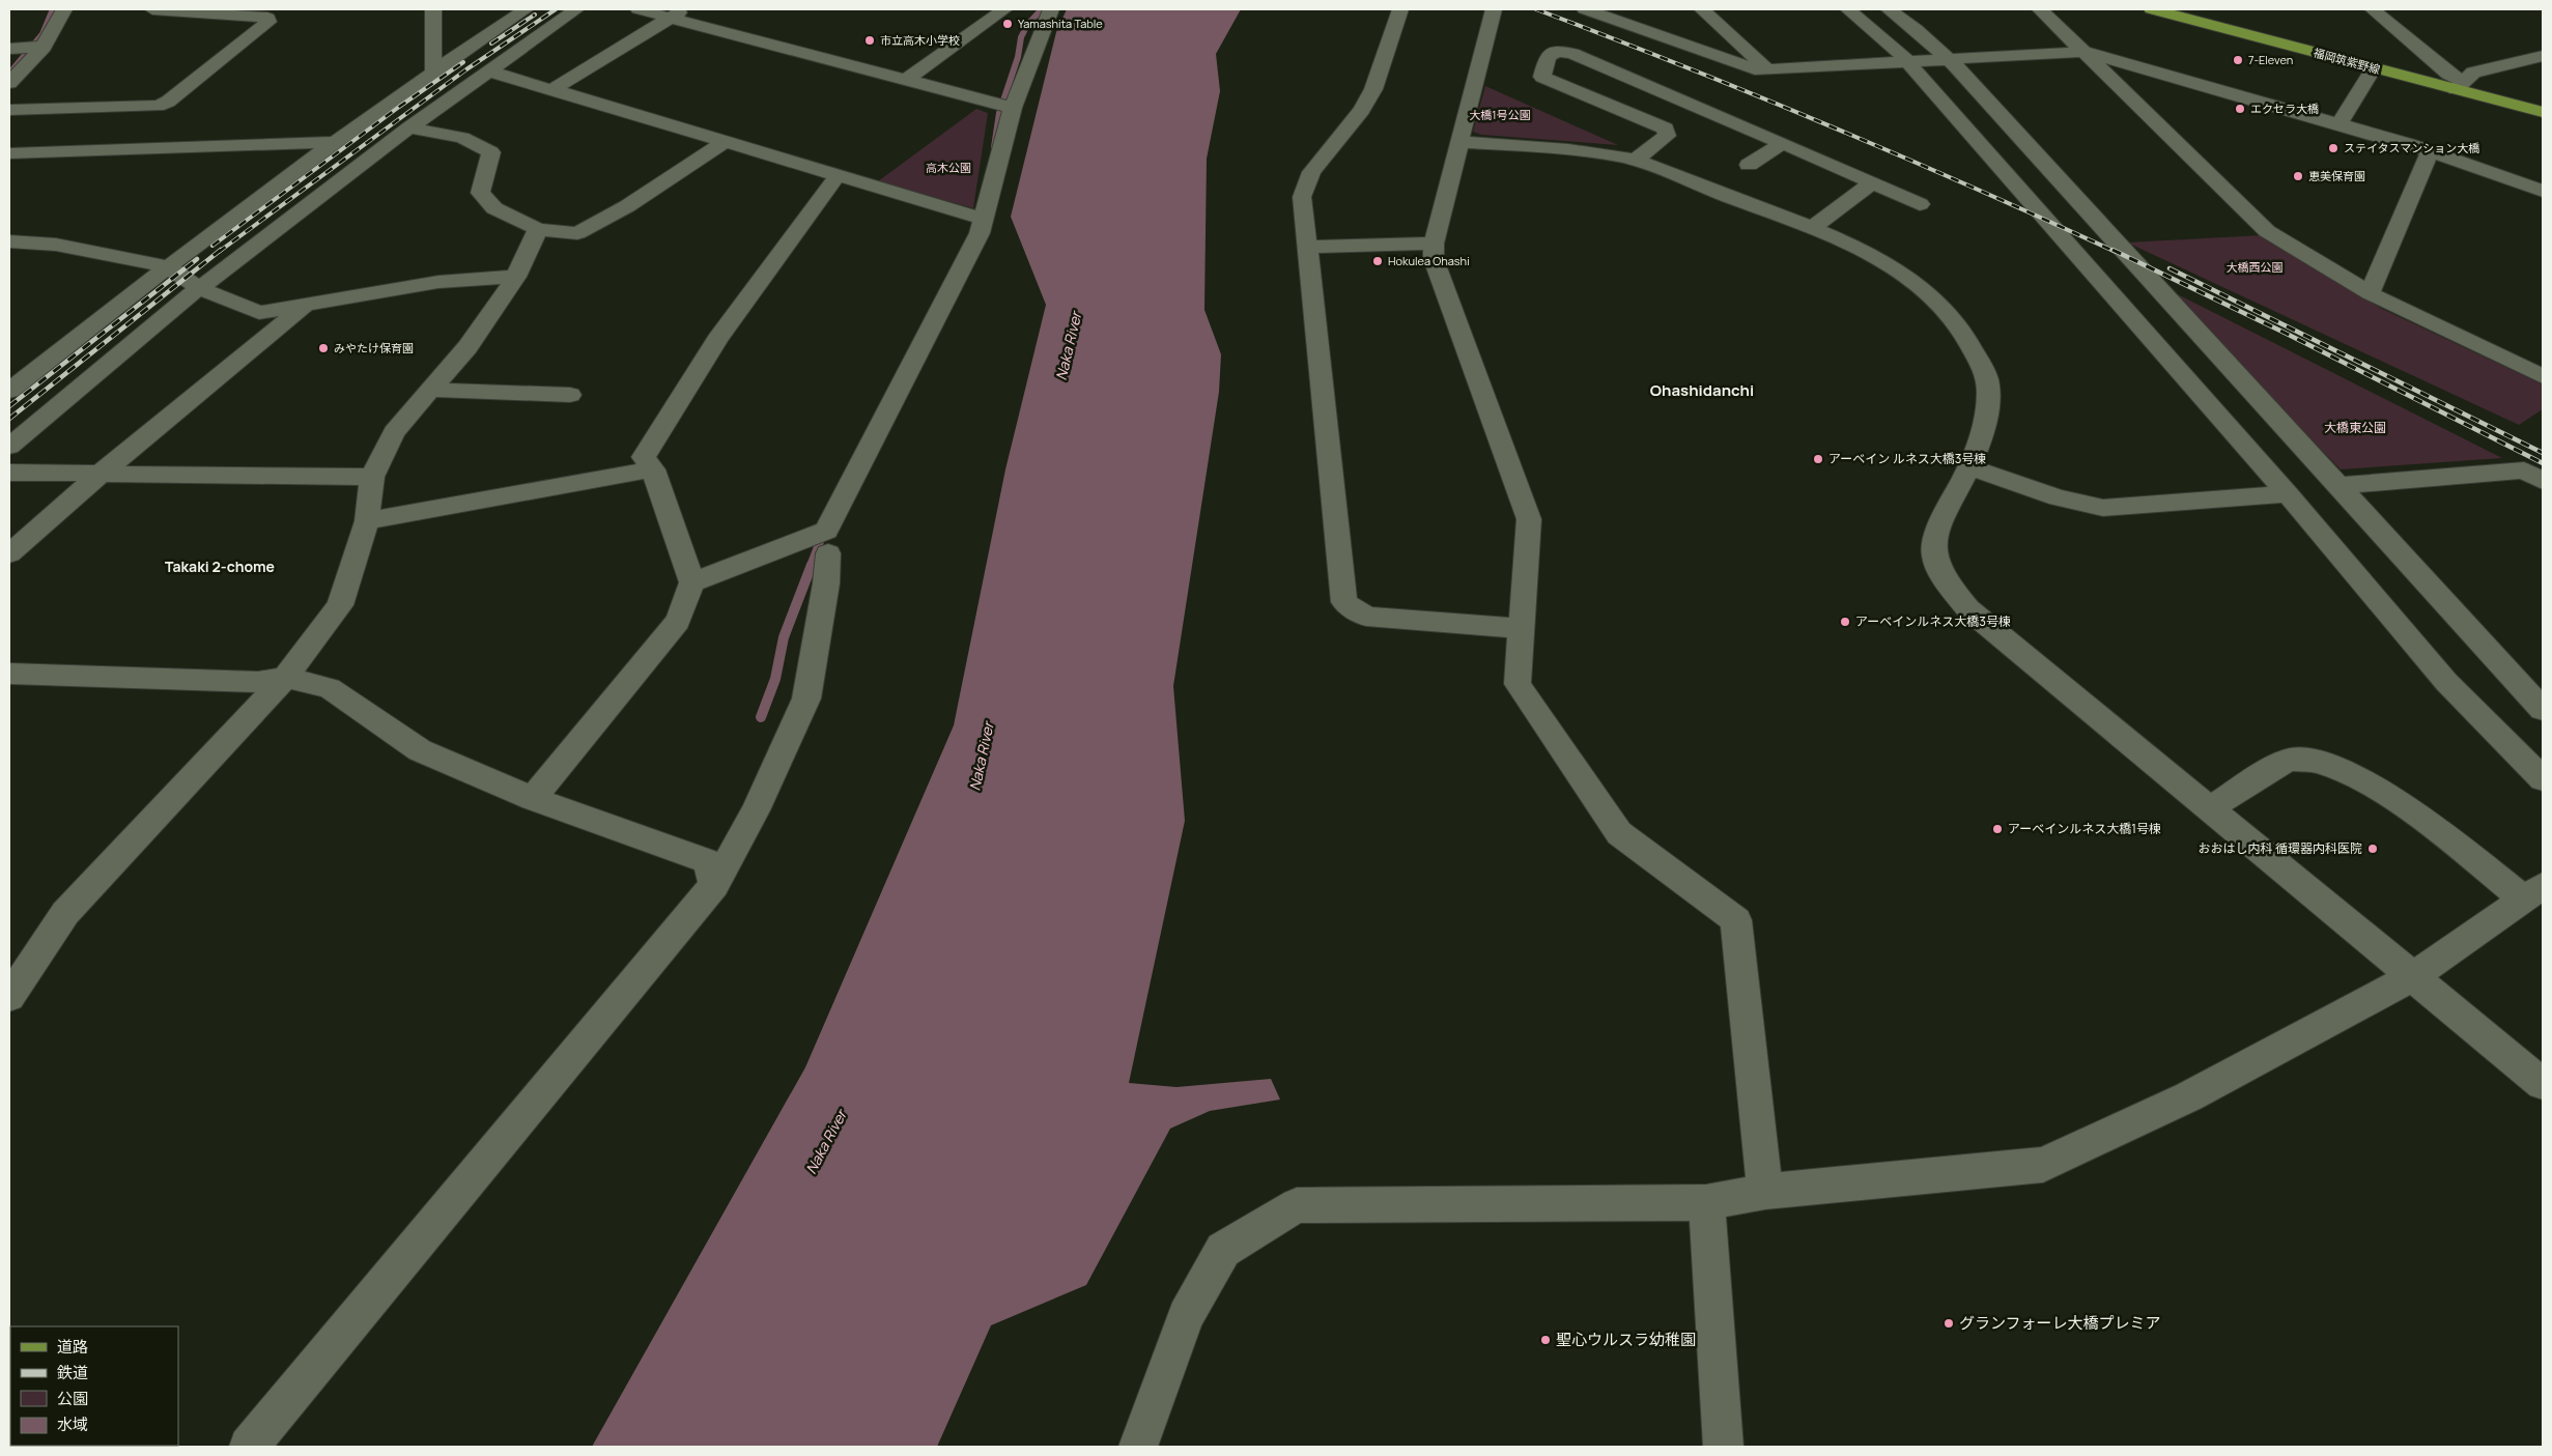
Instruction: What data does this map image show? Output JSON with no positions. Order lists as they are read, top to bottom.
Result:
{
  "streets": {
    "main road": ["福岡筑紫野線"]
  },
  "districts": ["Ohashidanchi", "Takaki 2-chome"],
  "water": ["Naka River"],
  "parks": [
    "大橋1号公園",
    "高木公園",
    "大橋西公園",
    "大橋東公園"
  ],
  "places": [
    "Yamashita Table",
    "市立高木小学校",
    "7-Eleven",
    "エクセラ大橋",
    "ステイタスマンション大橋",
    "恵美保育園",
    "Hokulea Ohashi",
    "みやたけ保育園",
    "アーベイン ルネス大橋3号棟",
    "アーベインルネス大橋3号棟",
    "アーベインルネス大橋1号棟",
    "おおはし内科 循環器内科医院",
    "グランフォーレ大橋プレミア",
    "聖心ウルスラ幼稚園"
  ],
  "legend": [
    "道路",
    "鉄道",
    "公園",
    "水域"
  ]
}
